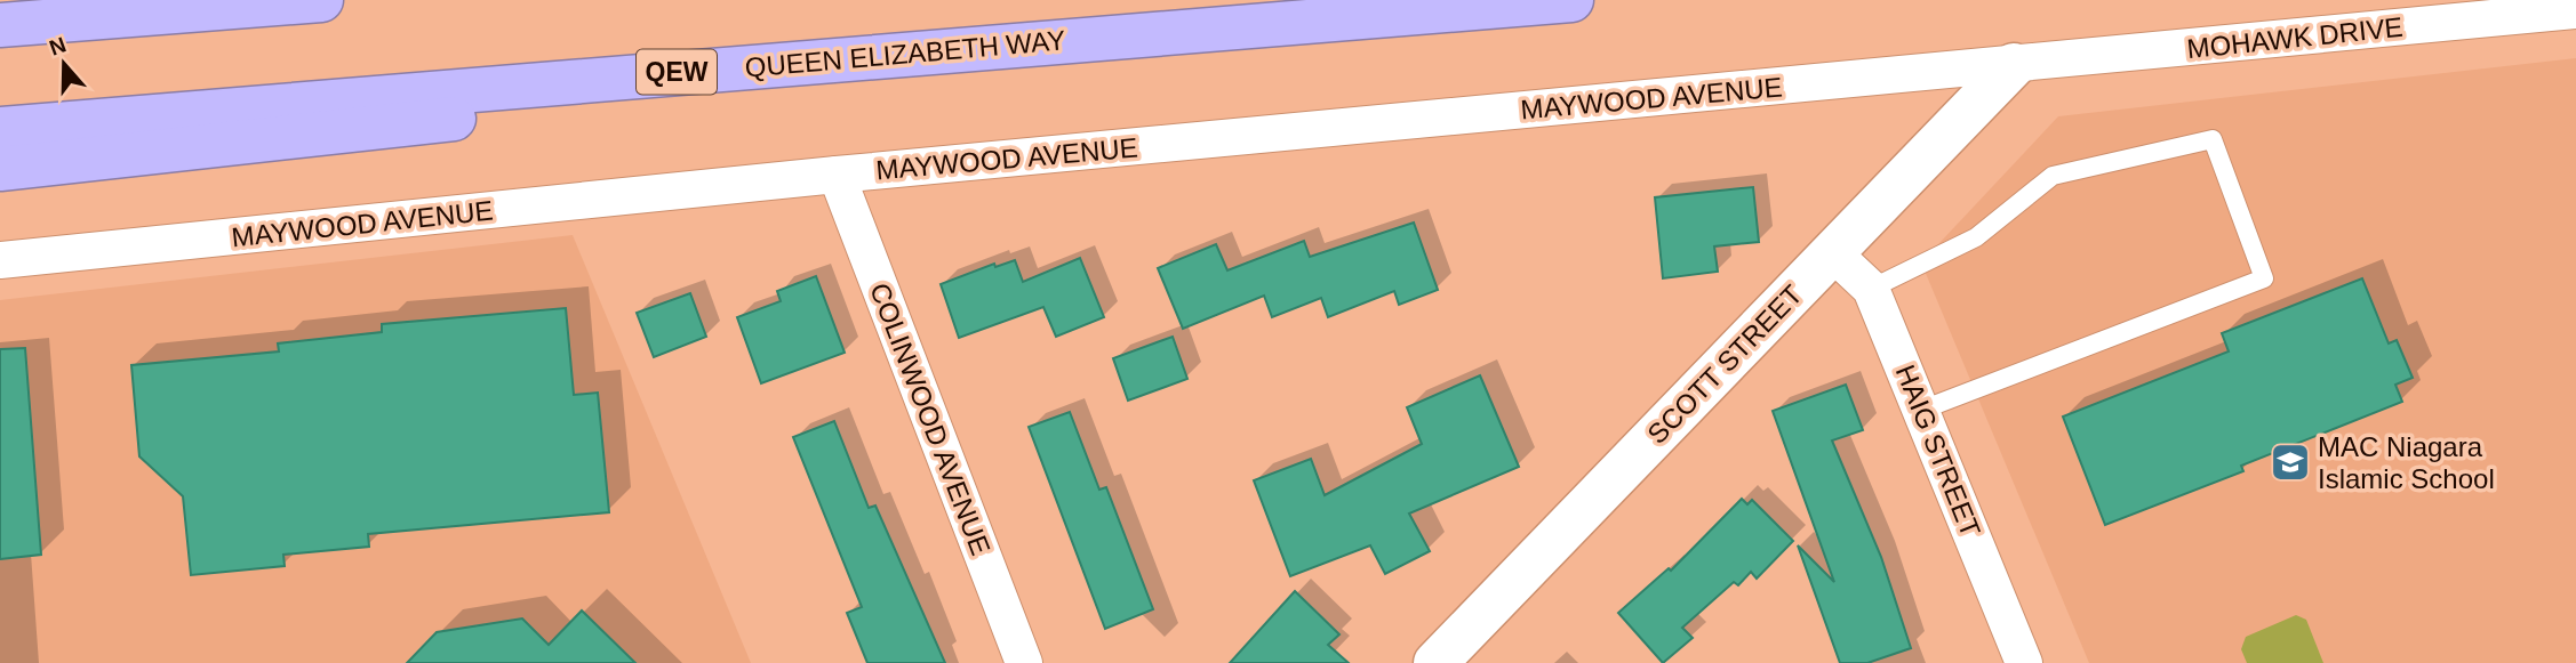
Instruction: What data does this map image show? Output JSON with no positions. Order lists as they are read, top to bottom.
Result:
{
  "streets": {
    "highway": ["QUEEN ELIZABETH WAY", "QEW"],
    "street": [
      "MOHAWK DRIVE",
      "MAYWOOD AVENUE",
      "SCOTT STREET",
      "COLINWOOD AVENUE",
      "HAIG STREET"
    ]
  },
  "crossings": [
    ["MOHAWK DRIVE", "MAYWOOD AVENUE"],
    ["MOHAWK DRIVE", "SCOTT STREET"],
    ["MAYWOOD AVENUE", "SCOTT STREET"],
    ["MAYWOOD AVENUE", "COLINWOOD AVENUE"],
    ["SCOTT STREET", "HAIG STREET"]
  ],
  "places": {
    "school or university": ["MAC Niagara Islamic School"]
  },
  "north": "top"
}
